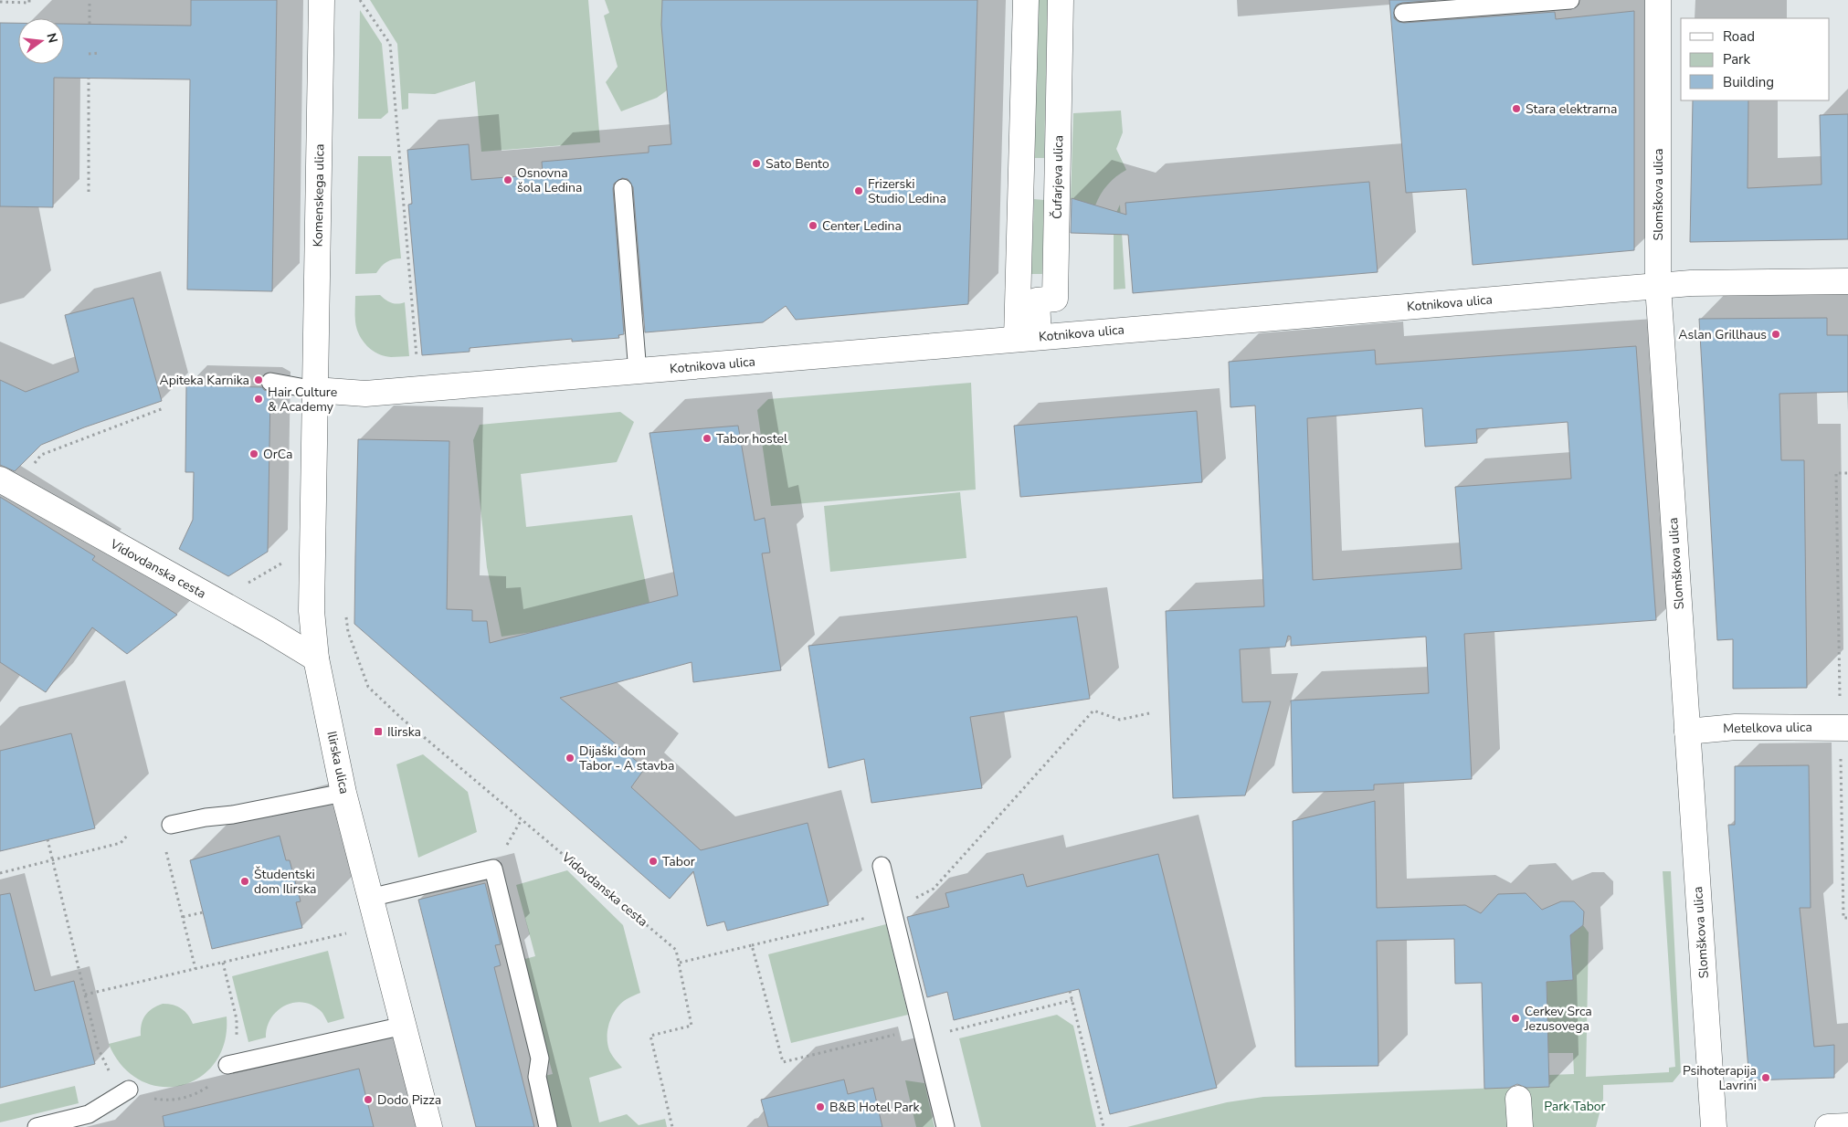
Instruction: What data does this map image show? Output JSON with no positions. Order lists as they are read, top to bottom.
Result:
{
  "streets": {
    "street": [
      "Čufarjeva ulica",
      "Slomškova ulica",
      "Komenskega ulica",
      "Kotnikova ulica",
      "Vidovdanska cesta",
      "Metelkova ulica",
      "Ilirska ulica"
    ]
  },
  "crossings": [
    ["Čufarjeva ulica", "Kotnikova ulica"],
    ["Slomškova ulica", "Kotnikova ulica"],
    ["Slomškova ulica", "Metelkova ulica"],
    ["Komenskega ulica", "Kotnikova ulica"],
    ["Komenskega ulica", "Ilirska ulica"],
    ["Kotnikova ulica", "Ilirska ulica"],
    ["Vidovdanska cesta", "Ilirska ulica"]
  ],
  "parks": ["Park Tabor"],
  "places": {
    "other": [
      "Stara elektrarna",
      "Sato Bento",
      "Osnovna šola Ledina",
      "Frizerski Studio Ledina",
      "Center Ledina",
      "Aslan Grillhaus",
      "Apiteka Karnika",
      "Hair Culture & Academy",
      "Tabor hostel",
      "OrCa",
      "Dijaški dom Tabor - A stavba",
      "Tabor",
      "Študentski dom Ilirska",
      "Cerkev Srca Jezusovega",
      "Psihoterapija Lavrini",
      "Dodo Pizza",
      "B&B Hotel Park"
    ],
    "transit": ["Ilirska"]
  },
  "legend": ["Road", "Park", "Building"],
  "north": "right"
}
